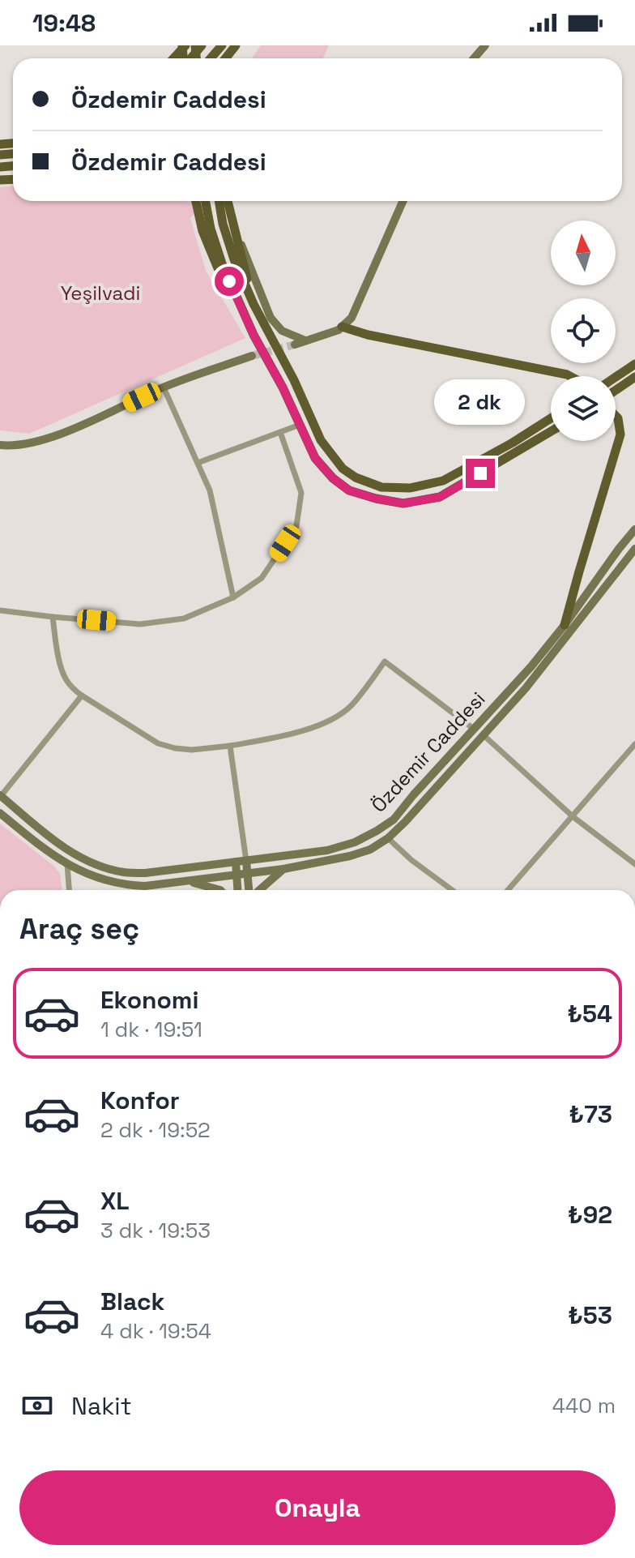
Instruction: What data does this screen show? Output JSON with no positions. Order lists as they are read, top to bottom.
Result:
{
  "streets": {
    "main road": ["Özdemir Caddesi"]
  },
  "parks": ["Yeşilvadi"],
  "north": "top",
  "page": {
    "status": "19:48",
    "banner": ["Özdemir Caddesi", "Özdemir Caddesi"],
    "bubble": "2 dk",
    "heading": "Araç seç",
    "list": [
      {
        "name": "Ekonomi",
        "note": "1 dk · 19:51",
        "value": "₺54"
      },
      {
        "name": "Konfor",
        "note": "2 dk · 19:52",
        "value": "₺73"
      },
      {
        "name": "XL",
        "note": "3 dk · 19:53",
        "value": "₺92"
      },
      {
        "name": "Black",
        "note": "4 dk · 19:54",
        "value": "₺53"
      }
    ],
    "pay": ["Nakit", "440 m"],
    "buttons": "Onayla"
  }
}
